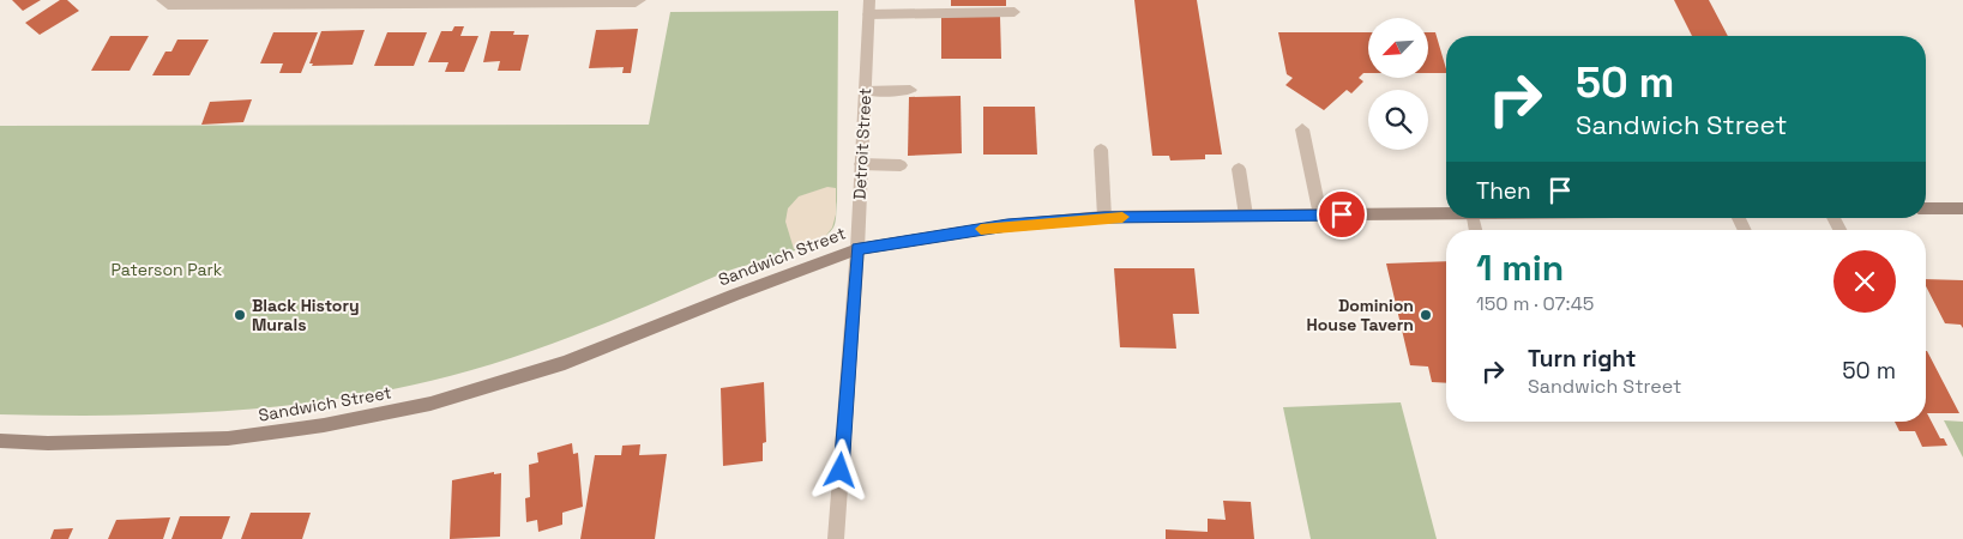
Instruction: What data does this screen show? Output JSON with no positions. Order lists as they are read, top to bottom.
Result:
{
  "streets": {
    "main road": ["Sandwich Street"],
    "street": ["Detroit Street"]
  },
  "crossings": [
    ["Detroit Street", "Sandwich Street"]
  ],
  "parks": ["Paterson Park"],
  "places": ["Black History Murals", "Dominion House Tavern"],
  "north": "bottom left",
  "page": {
    "turn": ["50 m", "Sandwich Street"],
    "then": "Then",
    "heading": ["1 min", "150 m · 07:45"],
    "list": [
      {
        "name": "Turn right",
        "note": "Sandwich Street",
        "value": "50 m"
      }
    ]
  }
}
